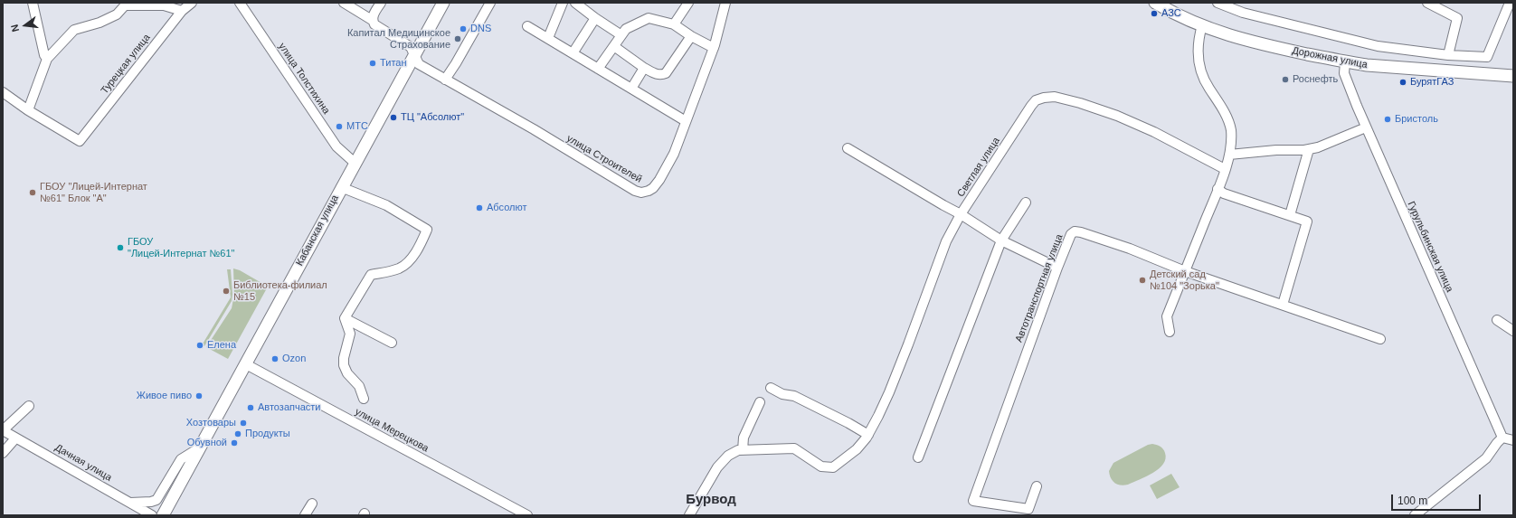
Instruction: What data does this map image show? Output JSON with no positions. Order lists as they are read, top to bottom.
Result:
{
  "streets": {
    "main road": ["Дорожная улица", "Кабанская улица"],
    "street": [
      "Турецкая улица",
      "улица Толстихина",
      "улица Строителей",
      "Светлая улица",
      "Гурульбинская улица",
      "Автотранспортная улица",
      "улица Мерецкова",
      "Дачная улица"
    ]
  },
  "crossings": [
    ["Дорожная улица", "Гурульбинская улица"],
    ["улица Толстихина", "Кабанская улица"],
    ["улица Строителей", "Кабанская улица"],
    ["Кабанская улица", "улица Мерецкова"]
  ],
  "districts": ["Бурвод"],
  "places": [
    "АЗС",
    "DNS",
    "Капитал Медицинское Страхование",
    "Титан",
    "Роснефть",
    "БурятГАЗ",
    "ТЦ \"Абсолют\"",
    "Бристоль",
    "МТС",
    "ГБОУ \"Лицей-Интернат №61\" Блок \"А\"",
    "Абсолют",
    "ГБОУ \"Лицей-Интернат №61\"",
    "Детский сад №104 \"Зорька\"",
    "Библиотека-филиал №15",
    "Елена",
    "Ozon",
    "Живое пиво",
    "Автозапчасти",
    "Хозтовары",
    "Продукты",
    "Обувной"
  ],
  "scale_bar": "100 m",
  "north": "left"
}
